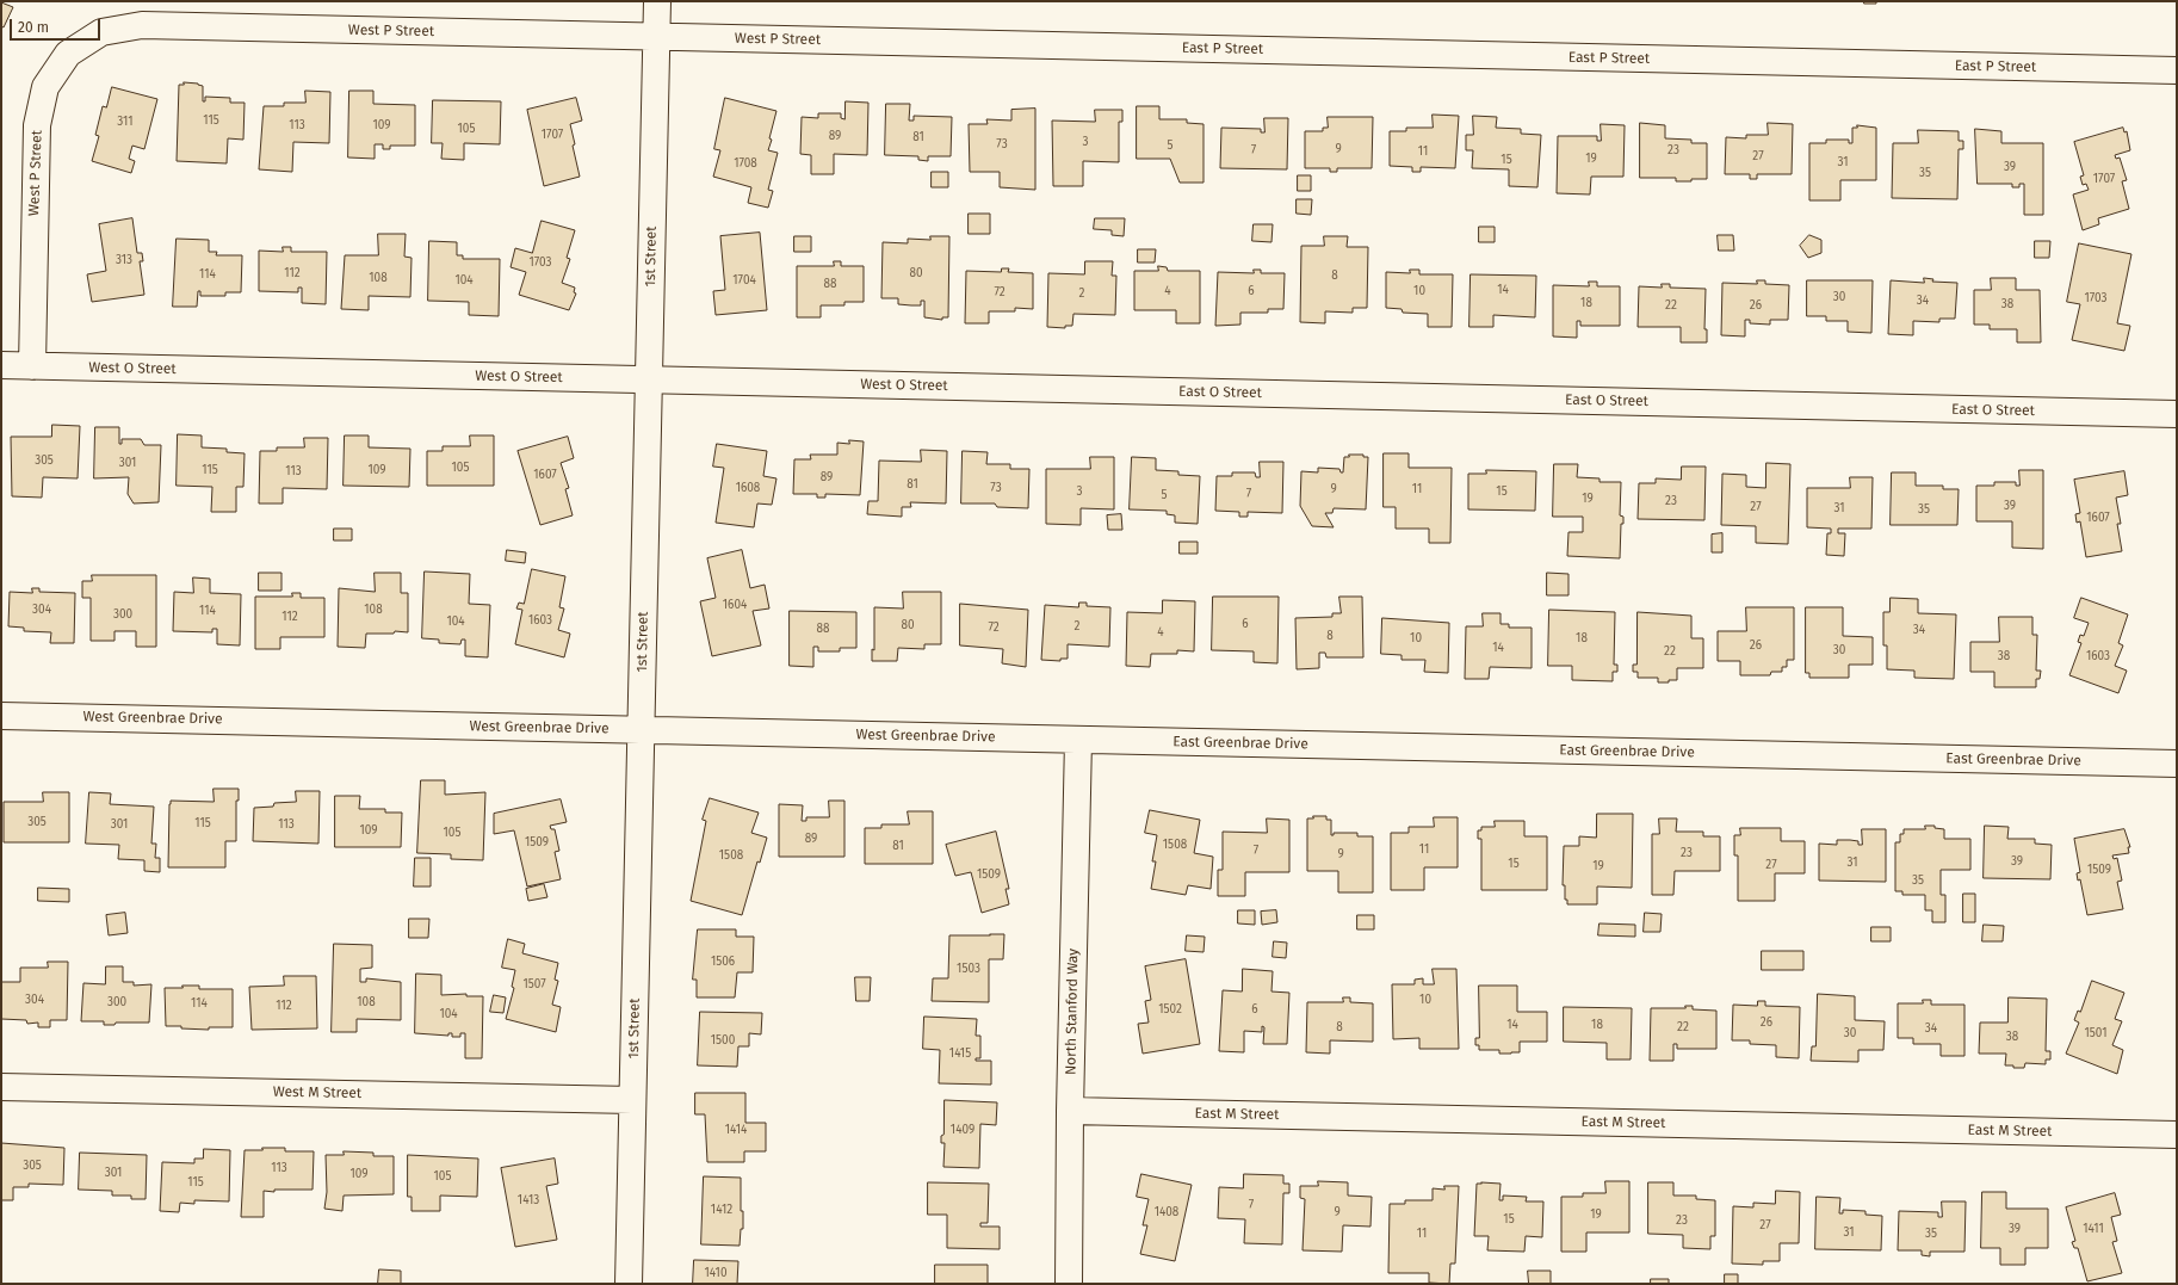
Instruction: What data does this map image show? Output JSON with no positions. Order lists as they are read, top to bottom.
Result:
{
  "streets": {
    "street": [
      "West P Street",
      "East P Street",
      "1st Street",
      "West O Street",
      "East O Street",
      "West Greenbrae Drive",
      "East Greenbrae Drive",
      "North Stanford Way",
      "West M Street",
      "East M Street"
    ]
  },
  "crossings": [
    ["West P Street", "East P Street"],
    ["West P Street", "1st Street"],
    ["West P Street", "West O Street"],
    ["1st Street", "West O Street"],
    ["1st Street", "West Greenbrae Drive"],
    ["1st Street", "West M Street"],
    ["West O Street", "East O Street"],
    ["West Greenbrae Drive", "East Greenbrae Drive"],
    ["West Greenbrae Drive", "North Stanford Way"],
    ["East Greenbrae Drive", "North Stanford Way"],
    ["North Stanford Way", "East M Street"]
  ],
  "house_numbers": [
    "115",
    "311",
    "113",
    "109",
    "105",
    "1707",
    "89",
    "81",
    "3",
    "73",
    "5",
    "9",
    "7",
    "23",
    "11",
    "27",
    "19",
    "15",
    "31",
    "1708",
    "39",
    "35",
    "1707",
    "313",
    "1703",
    "112",
    "80",
    "114",
    "8",
    "108",
    "104",
    "1704",
    "88",
    "14",
    "4",
    "6",
    "10",
    "72",
    "2",
    "30",
    "1703",
    "34",
    "18",
    "38",
    "22",
    "26",
    "305",
    "301",
    "105",
    "115",
    "109",
    "113",
    "1607",
    "89",
    "81",
    "1608",
    "73",
    "9",
    "11",
    "3",
    "15",
    "7",
    "5",
    "19",
    "23",
    "39",
    "27",
    "31",
    "35",
    "1607",
    "1604",
    "304",
    "108",
    "114",
    "300",
    "112",
    "1603",
    "104",
    "6",
    "80",
    "2",
    "72",
    "88",
    "34",
    "4",
    "8",
    "10",
    "18",
    "26",
    "14",
    "30",
    "22",
    "38",
    "1603",
    "305",
    "115",
    "301",
    "113",
    "109",
    "105",
    "89",
    "1509",
    "1508",
    "81",
    "11",
    "7",
    "23",
    "9",
    "1508",
    "39",
    "31",
    "15",
    "27",
    "19",
    "1509",
    "1509",
    "35",
    "1506",
    "1503",
    "1507",
    "304",
    "10",
    "300",
    "108",
    "114",
    "112",
    "1502",
    "6",
    "104",
    "26",
    "14",
    "18",
    "8",
    "22",
    "34",
    "30",
    "1501",
    "38",
    "1500",
    "1415",
    "1414",
    "1409",
    "305",
    "113",
    "301",
    "109",
    "105",
    "115",
    "1413",
    "7",
    "1412",
    "1408",
    "9",
    "19",
    "15",
    "23",
    "27",
    "39",
    "1411",
    "31",
    "11",
    "35",
    "1410"
  ],
  "scale_bar": "20 m"
}
